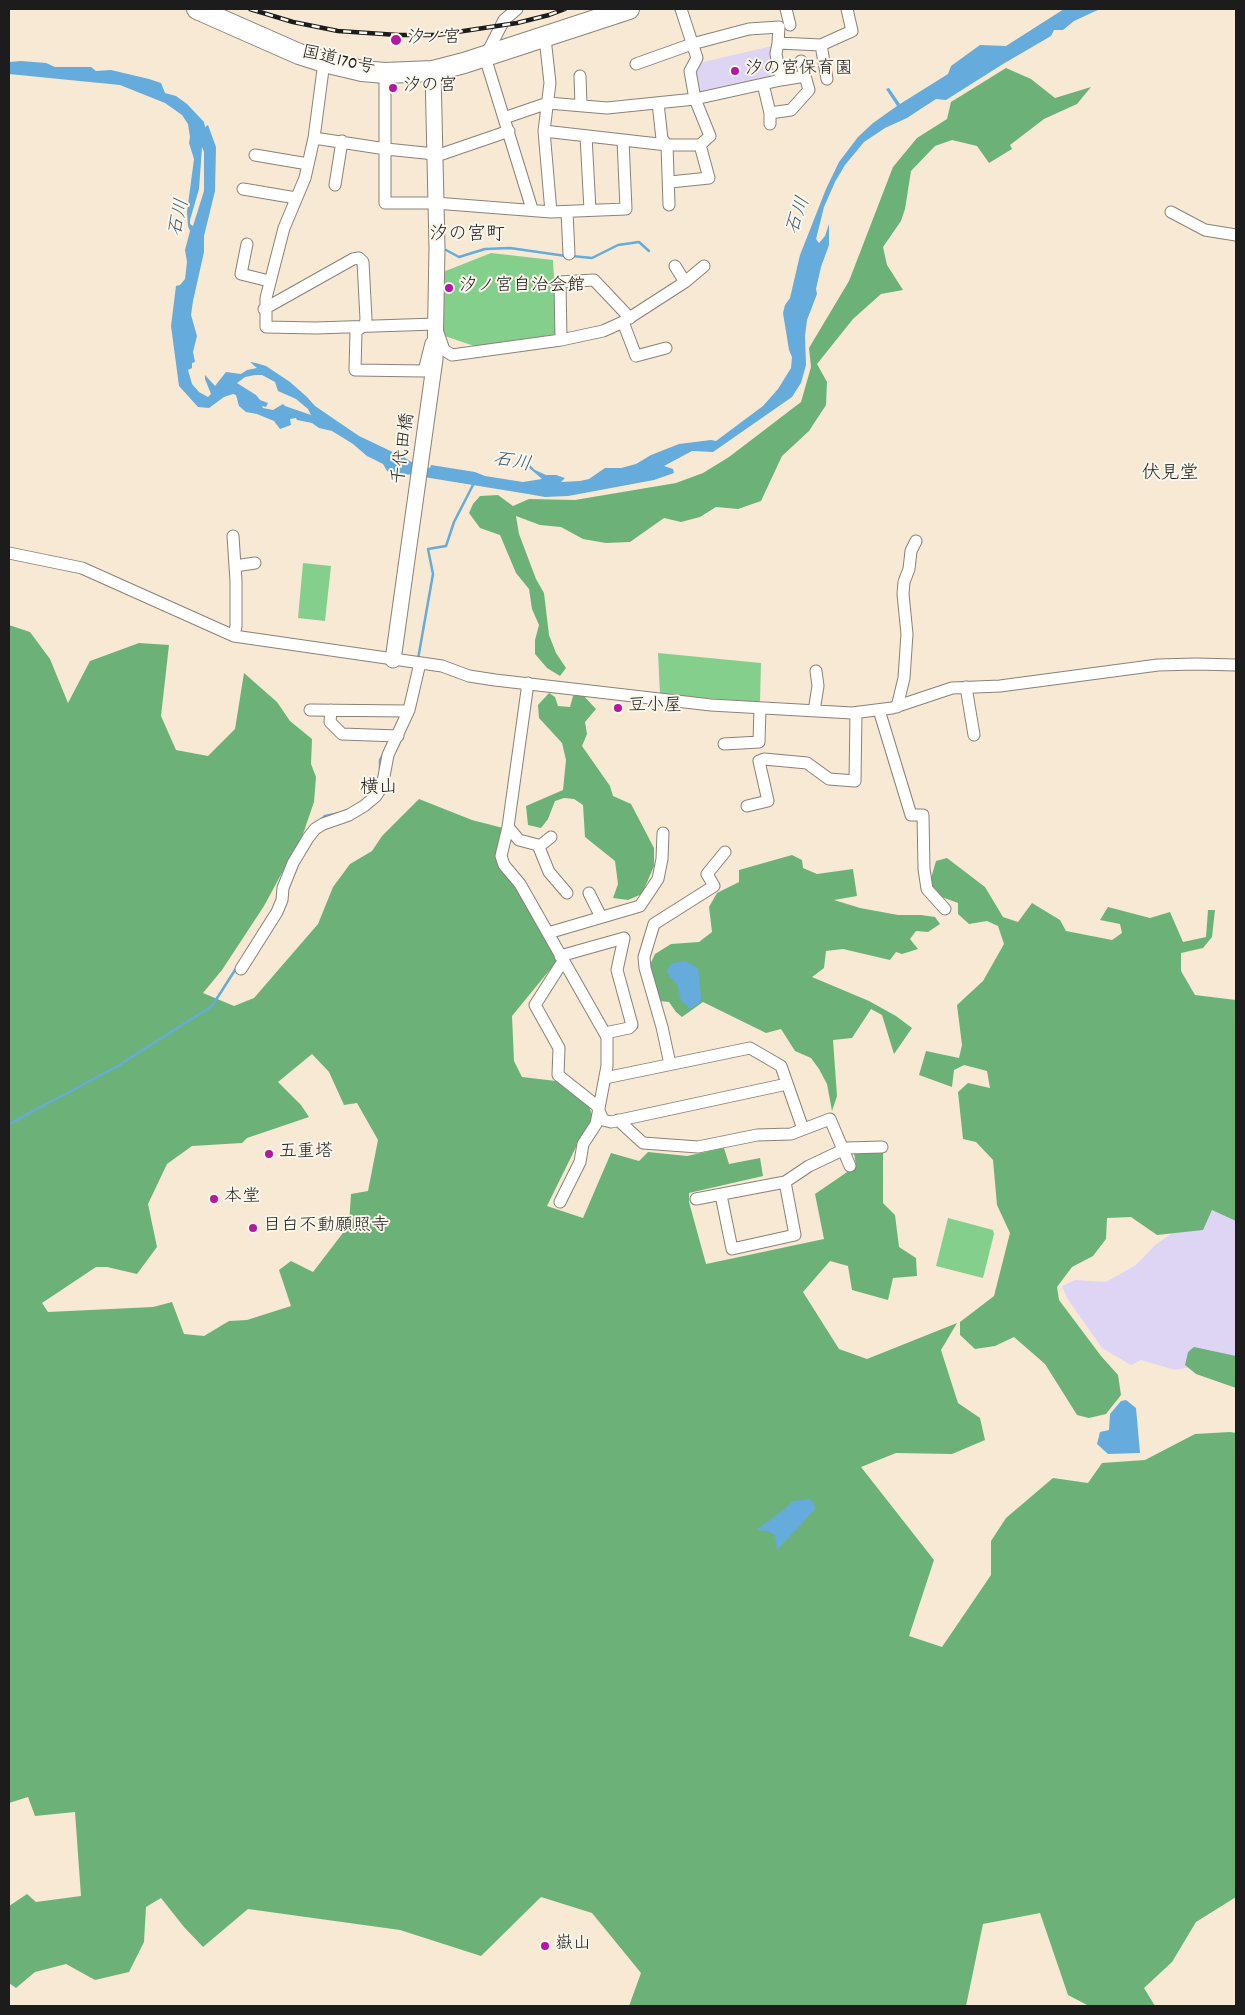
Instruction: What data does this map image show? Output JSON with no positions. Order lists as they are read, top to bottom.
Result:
{
  "streets": {
    "highway": ["国道170号"],
    "street": ["千代田橋"]
  },
  "crossings": [
    ["国道170号", "千代田橋"]
  ],
  "districts": ["汐の宮町", "伏見堂", "横山"],
  "water": ["石川"],
  "places": [
    "汐ノ宮",
    "汐の宮保育園",
    "汐の宮",
    "汐ノ宮自治会館",
    "豆小屋",
    "五重塔",
    "本堂",
    "目白不動願照寺",
    "嶽山"
  ]
}
